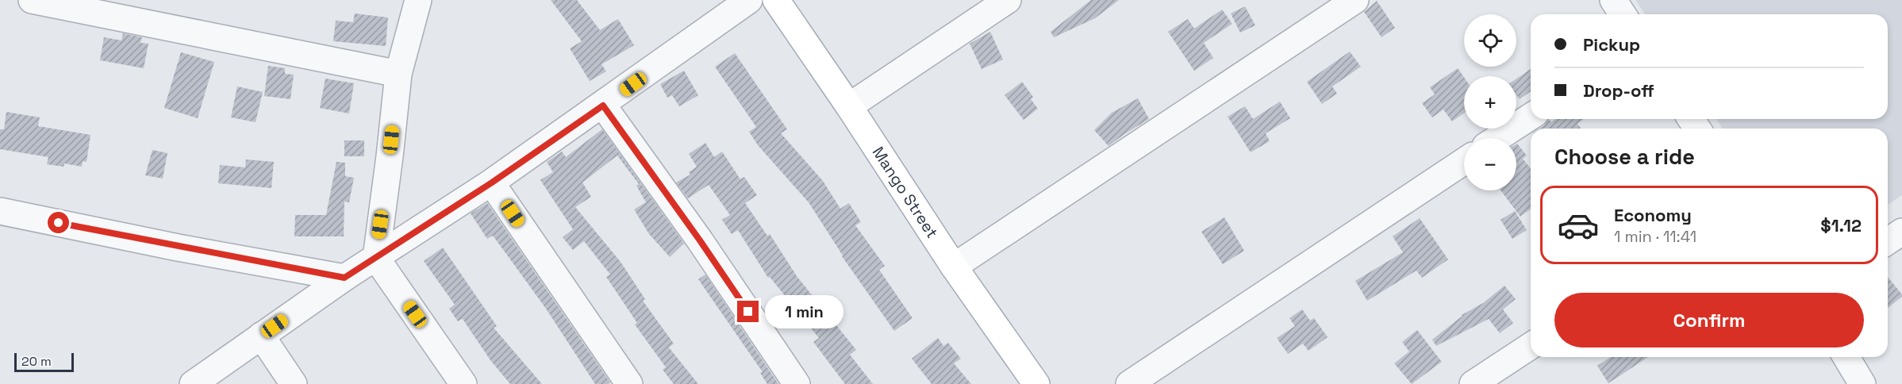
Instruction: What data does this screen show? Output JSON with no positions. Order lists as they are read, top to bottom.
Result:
{
  "streets": {
    "main road": ["Mango Street"]
  },
  "scale_bar": "20 m",
  "page": {
    "map_buttons": ["+", "−"],
    "banner": ["Pickup", "Drop-off"],
    "heading": "Choose a ride",
    "list": [
      {
        "name": "Economy",
        "note": "1 min · 11:41",
        "value": "$1.12"
      }
    ],
    "buttons": "Confirm",
    "bubble": "1 min",
    "scale": "20 m"
  }
}
